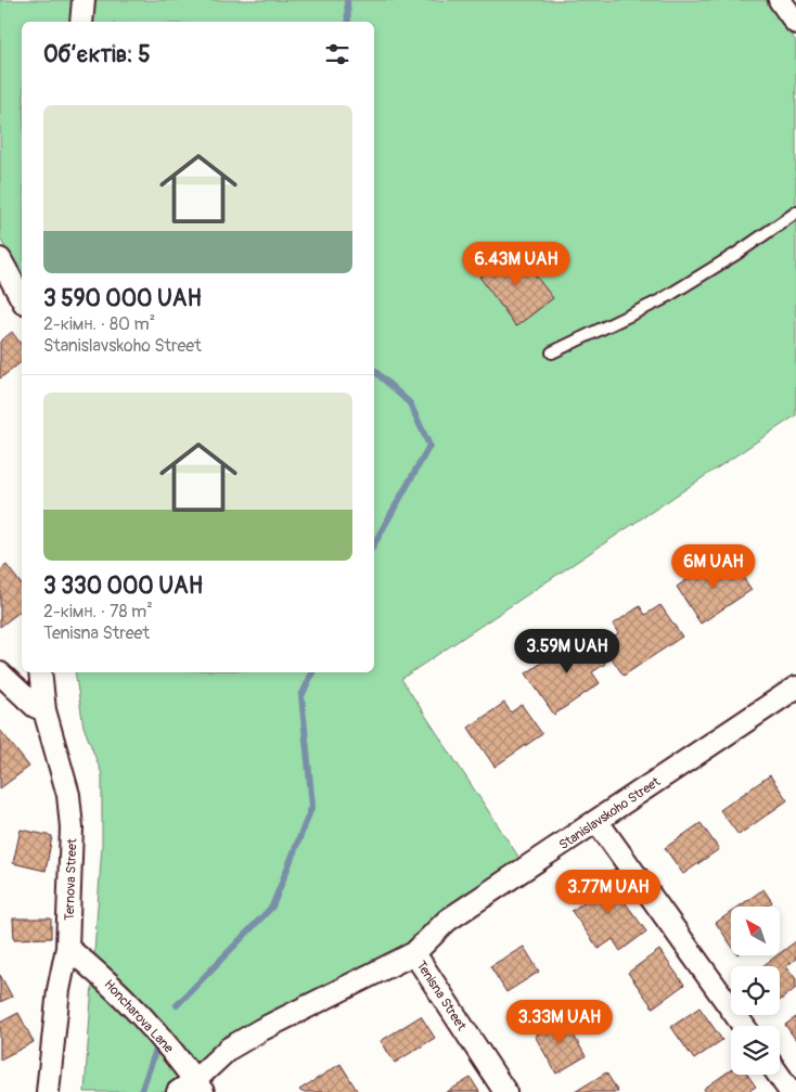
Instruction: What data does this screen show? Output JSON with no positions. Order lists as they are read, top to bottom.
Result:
{
  "streets": {
    "street": [
      "Stanislavskoho Street",
      "Ternova Street",
      "Tenisna Street",
      "Honcharova Lane"
    ]
  },
  "crossings": [
    ["Stanislavskoho Street", "Tenisna Street"],
    ["Stanislavskoho Street", "Honcharova Lane"],
    ["Ternova Street", "Honcharova Lane"]
  ],
  "north": "top left",
  "page": {
    "heading": "Об’єктів: 5",
    "list": [
      {
        "name": "3 590 000 UAH",
        "note": "2-кімн. · 80 m² · Stanislavskoho Street"
      },
      {
        "name": "3 330 000 UAH",
        "note": "2-кімн. · 78 m² · Tenisna Street"
      }
    ],
    "price": [
      "6.43M UAH",
      "6M UAH",
      "3.59M UAH",
      "3.77M UAH",
      "3.33M UAH"
    ]
  }
}
